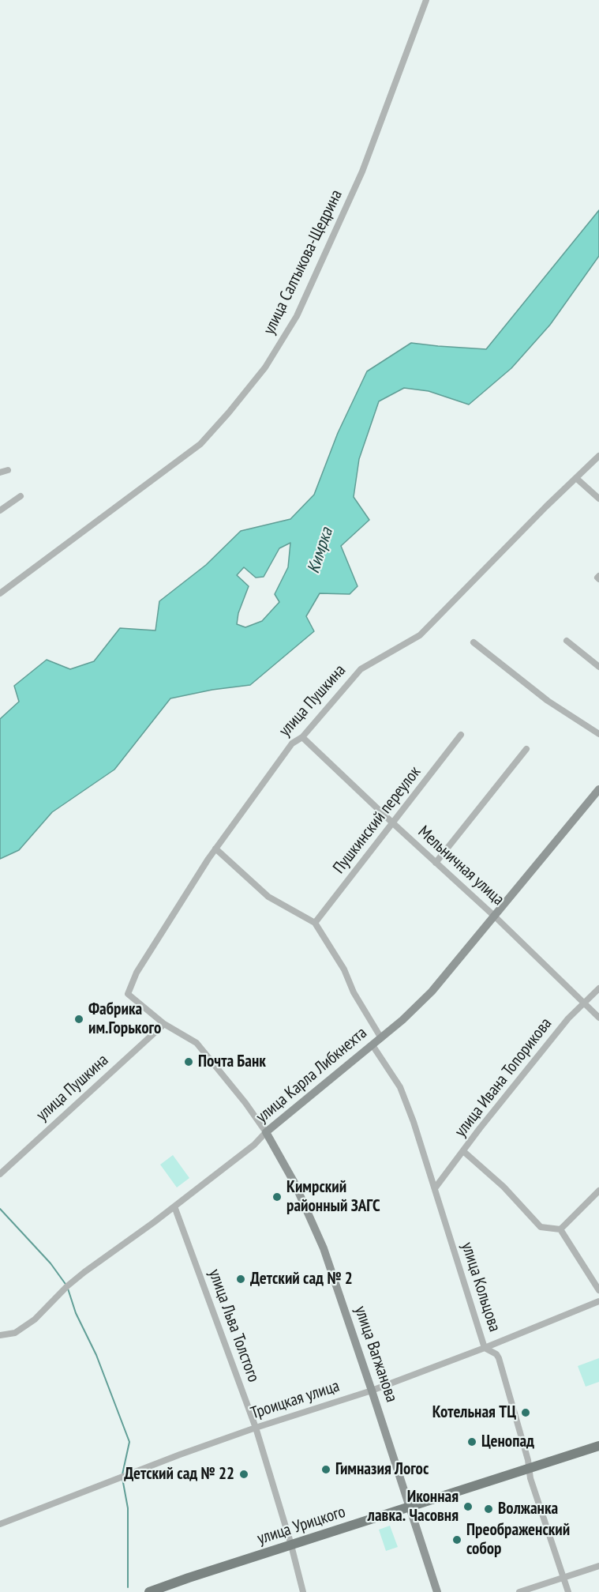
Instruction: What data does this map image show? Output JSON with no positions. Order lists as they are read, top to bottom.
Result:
{
  "streets": {
    "main road": ["улица Урицкого"],
    "street": [
      "улица Салтыкова-Щедрина",
      "улица Пушкина",
      "Пушкинский переулок",
      "Мельничная улица",
      "улица Карла Либкнехта",
      "улица Ивана Топорикова",
      "улица Кольцова",
      "улица Льва Толстого",
      "улица Вагжанова",
      "Троицкая улица"
    ]
  },
  "crossings": [
    ["улица Пушкина", "Мельничная улица"],
    ["улица Пушкина", "улица Вагжанова"],
    ["Пушкинский переулок", "Мельничная улица"],
    ["Мельничная улица", "улица Карла Либкнехта"],
    ["Мельничная улица", "улица Ивана Топорикова"],
    ["улица Карла Либкнехта", "улица Кольцова"],
    ["улица Карла Либкнехта", "улица Льва Толстого"],
    ["улица Карла Либкнехта", "улица Вагжанова"],
    ["улица Ивана Топорикова", "улица Кольцова"],
    ["улица Кольцова", "Троицкая улица"],
    ["улица Кольцова", "улица Урицкого"],
    ["улица Льва Толстого", "Троицкая улица"],
    ["улица Льва Толстого", "улица Урицкого"],
    ["улица Вагжанова", "Троицкая улица"],
    ["улица Вагжанова", "улица Урицкого"]
  ],
  "water": ["Кимрка"],
  "places": [
    "Фабрика им.Горького",
    "Почта Банк",
    "Кимрский районный ЗАГС",
    "Детский сад № 2",
    "Котельная ТЦ",
    "Ценопад",
    "Гимназия Логос",
    "Детский сад № 22",
    "Иконная лавка. Часовня",
    "Волжанка",
    "Преображенский собор"
  ]
}
